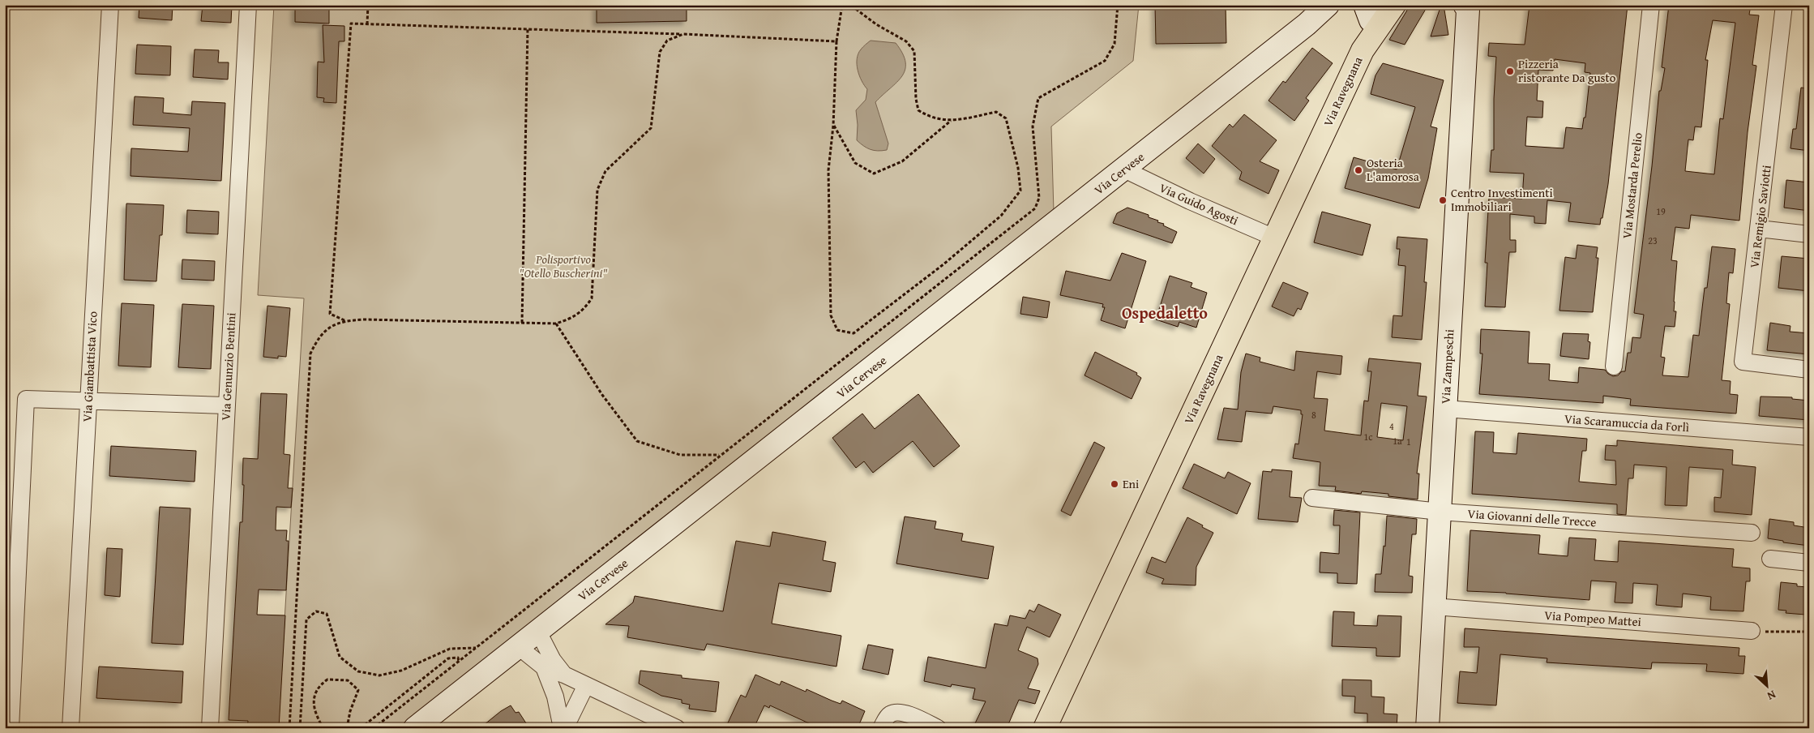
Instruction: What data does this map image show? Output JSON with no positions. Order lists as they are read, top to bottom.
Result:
{
  "streets": {
    "main road": ["Via Ravegnana", "Via Cervese", "Via Zampeschi"],
    "street": [
      "Via Mostarda Perelio",
      "Via Guido Agosti",
      "Via Remigio Saviotti",
      "Via Giambattista Vico",
      "Via Genunzio Bentini",
      "Via Scaramuccia da Forlì",
      "Via Giovanni delle Trecce",
      "Via Pompeo Mattei"
    ]
  },
  "crossings": [
    ["Via Ravegnana", "Via Guido Agosti"],
    ["Via Cervese", "Via Guido Agosti"],
    ["Via Zampeschi", "Via Scaramuccia da Forlì"],
    ["Via Zampeschi", "Via Giovanni delle Trecce"],
    ["Via Zampeschi", "Via Pompeo Mattei"]
  ],
  "districts": ["Ospedaletto"],
  "parks": ["Polisportivo \"Otello Buscherini\""],
  "places": [
    "Pizzeria ristorante Da gusto",
    "Osteria L'amorosa",
    "Centro Investimenti Immobiliari",
    "Eni"
  ],
  "house_numbers": [
    "19",
    "23",
    "8",
    "4",
    "1c",
    "1a",
    "1"
  ],
  "north": "bottom right"
}
